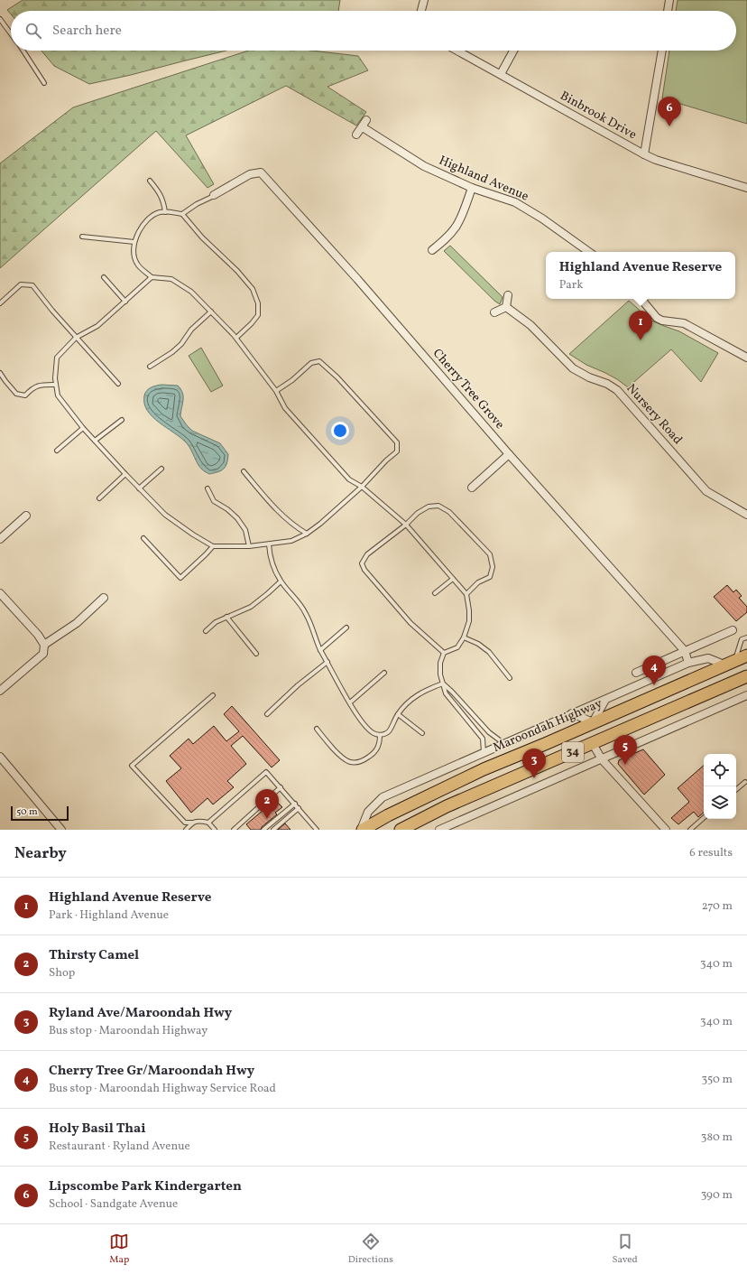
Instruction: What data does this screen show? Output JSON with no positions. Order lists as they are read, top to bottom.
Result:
{
  "streets": {
    "highway": ["Maroondah Highway", "34"],
    "street": [
      "Binbrook Drive",
      "Highland Avenue",
      "Cherry Tree Grove",
      "Nursery Road"
    ]
  },
  "scale_bar": "50 m",
  "page": {
    "search": "Search here",
    "pins": [
      "6",
      "1",
      "4",
      "5",
      "3",
      "2"
    ],
    "popup": ["Highland Avenue Reserve", "Park"],
    "scale": "50 m",
    "heading": ["Nearby", "6 results"],
    "list": [
      {
        "mark": "1",
        "name": "Highland Avenue Reserve",
        "note": "Park · Highland Avenue",
        "value": "270 m"
      },
      {
        "mark": "2",
        "name": "Thirsty Camel",
        "note": "Shop",
        "value": "340 m"
      },
      {
        "mark": "3",
        "name": "Ryland Ave/Maroondah Hwy",
        "note": "Bus stop · Maroondah Highway",
        "value": "340 m"
      },
      {
        "mark": "4",
        "name": "Cherry Tree Gr/Maroondah Hwy",
        "note": "Bus stop · Maroondah Highway Service Road",
        "value": "350 m"
      },
      {
        "mark": "5",
        "name": "Holy Basil Thai",
        "note": "Restaurant · Ryland Avenue",
        "value": "380 m"
      },
      {
        "mark": "6",
        "name": "Lipscombe Park Kindergarten",
        "note": "School · Sandgate Avenue",
        "value": "390 m"
      }
    ],
    "nav": ["Map", "Directions", "Saved"]
  }
}
